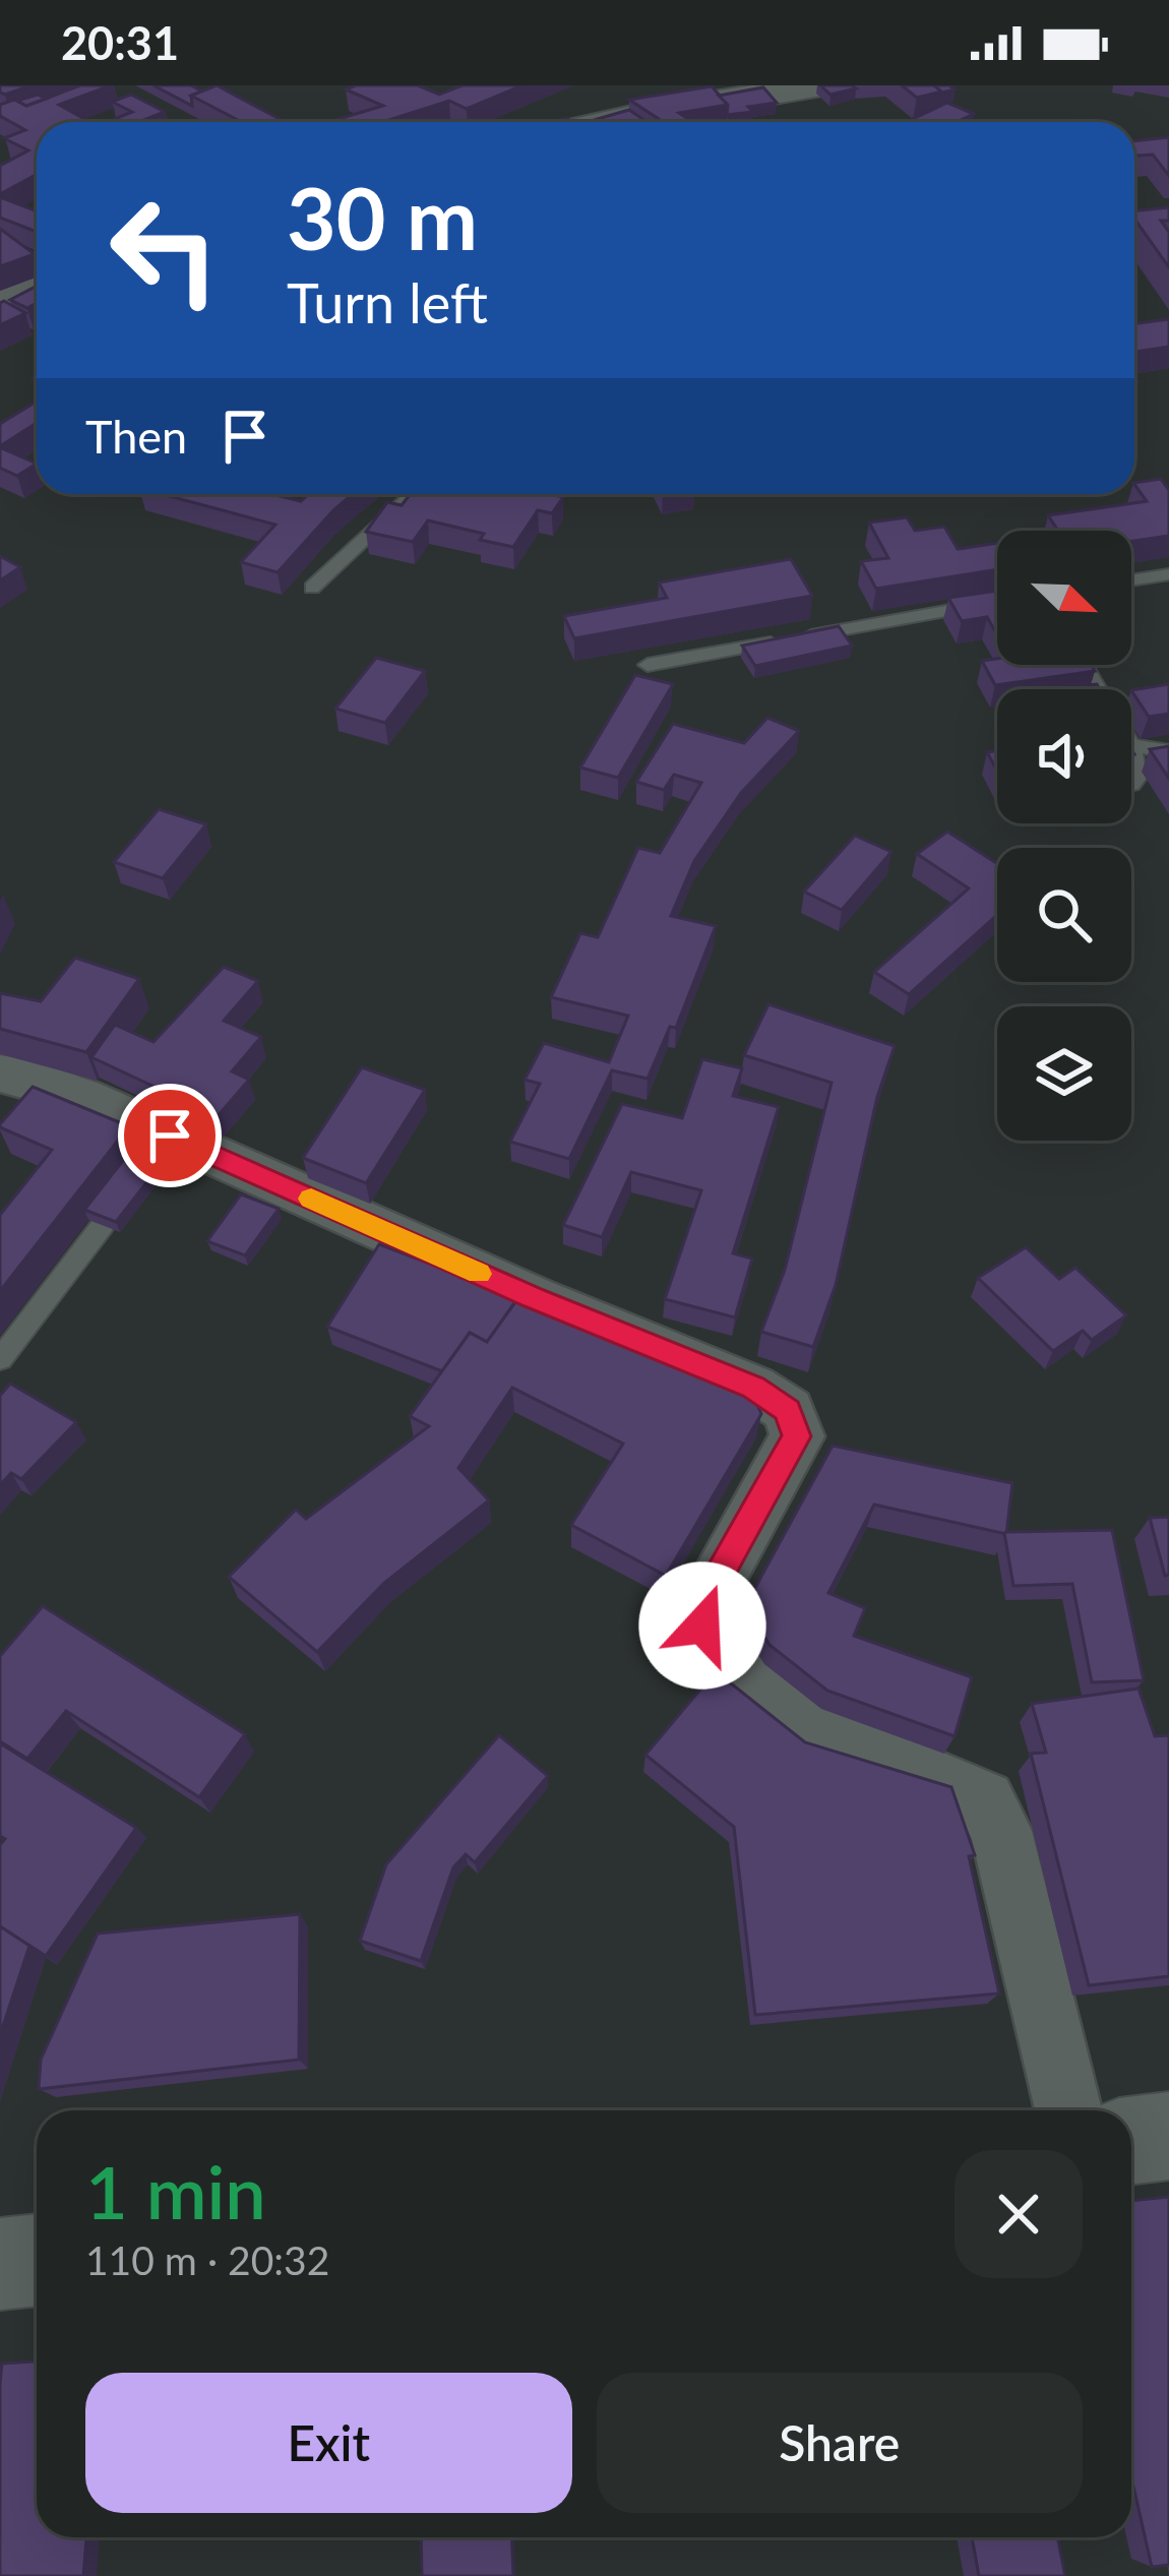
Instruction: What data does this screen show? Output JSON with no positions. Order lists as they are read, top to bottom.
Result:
{
  "north": "bottom right",
  "page": {
    "status": "20:31",
    "turn": ["30 m", "Turn left"],
    "then": "Then",
    "heading": ["1 min", "110 m · 20:32"],
    "buttons": ["Exit", "Share"]
  }
}
